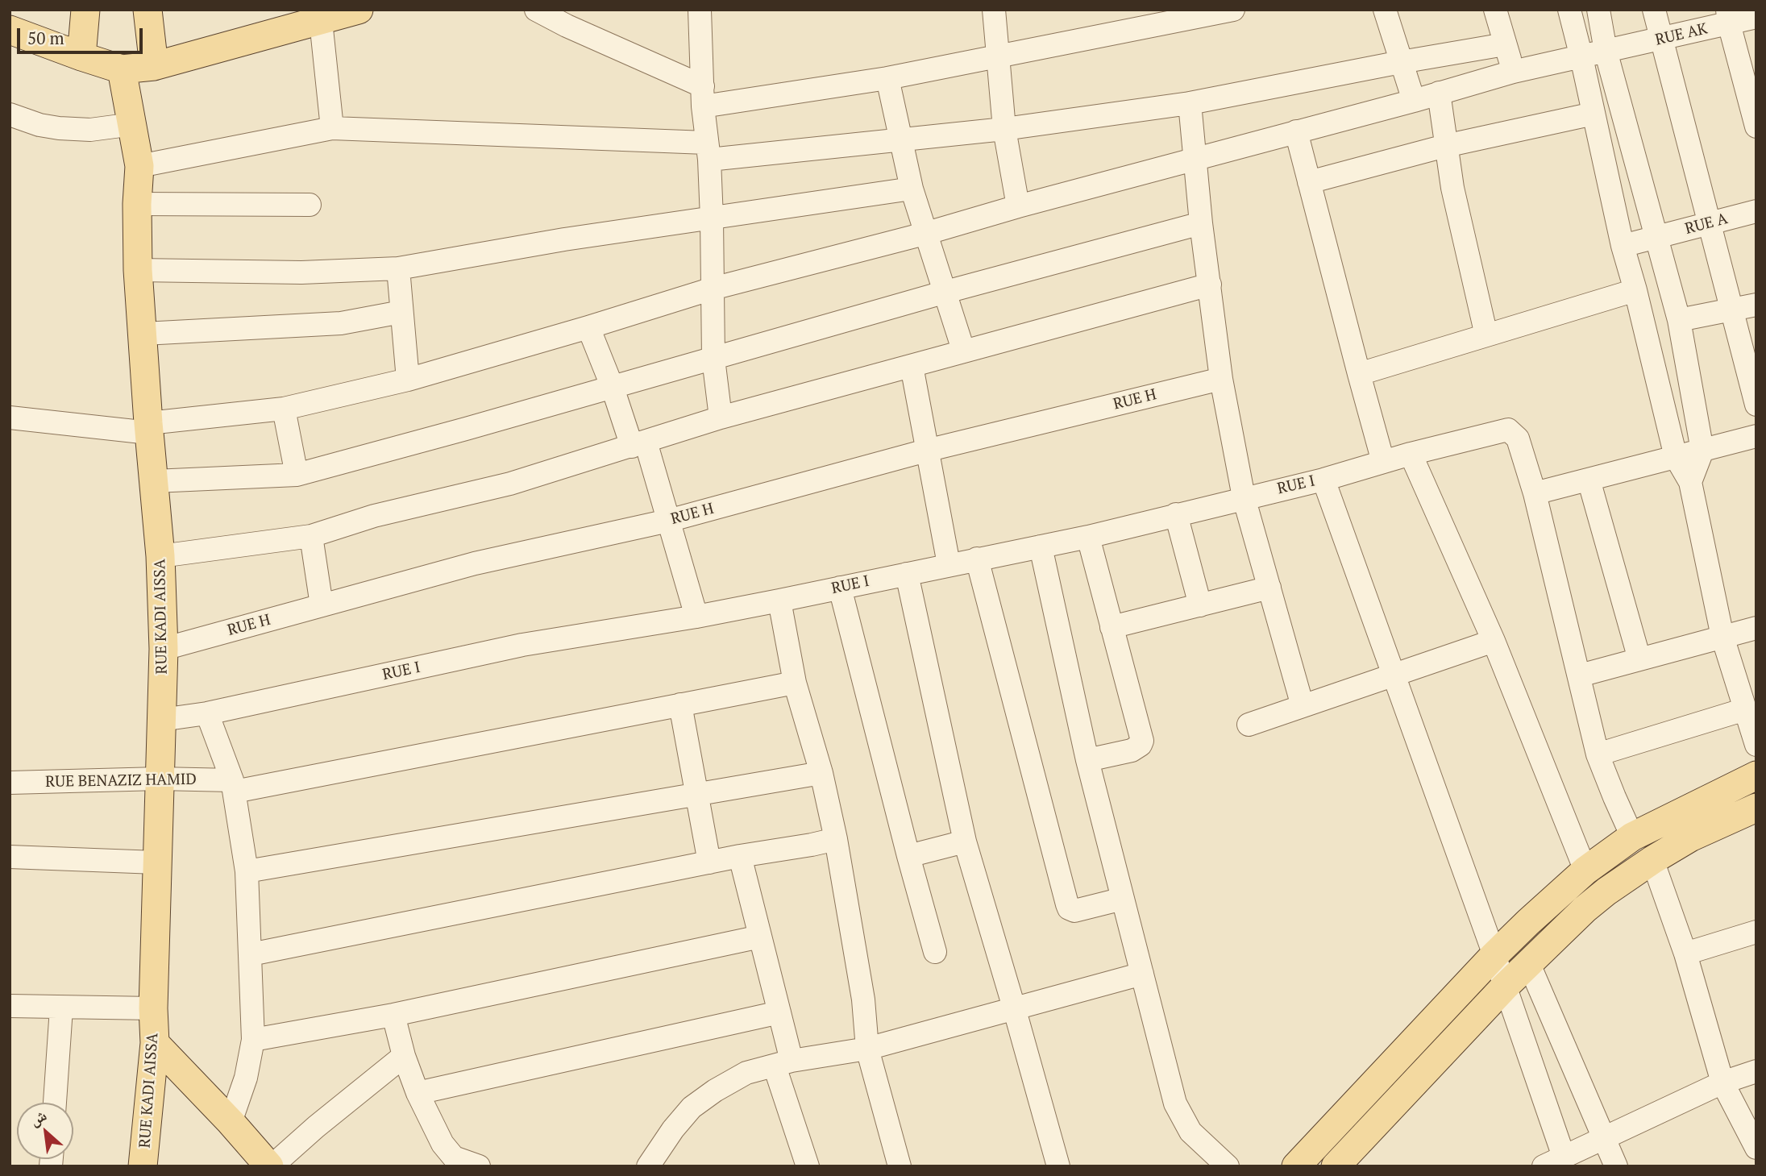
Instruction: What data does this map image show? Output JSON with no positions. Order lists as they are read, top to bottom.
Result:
{
  "streets": {
    "main road": ["RUE KADI AISSA"],
    "street": [
      "RUE AK",
      "RUE A",
      "RUE H",
      "RUE I",
      "RUE BENAZIZ HAMID"
    ]
  },
  "crossings": [
    ["RUE AK", "RUE KADI AISSA"],
    ["RUE H", "RUE KADI AISSA"],
    ["RUE I", "RUE KADI AISSA"],
    ["RUE KADI AISSA", "RUE BENAZIZ HAMID"]
  ],
  "scale_bar": "50 m",
  "north": "top left"
}
